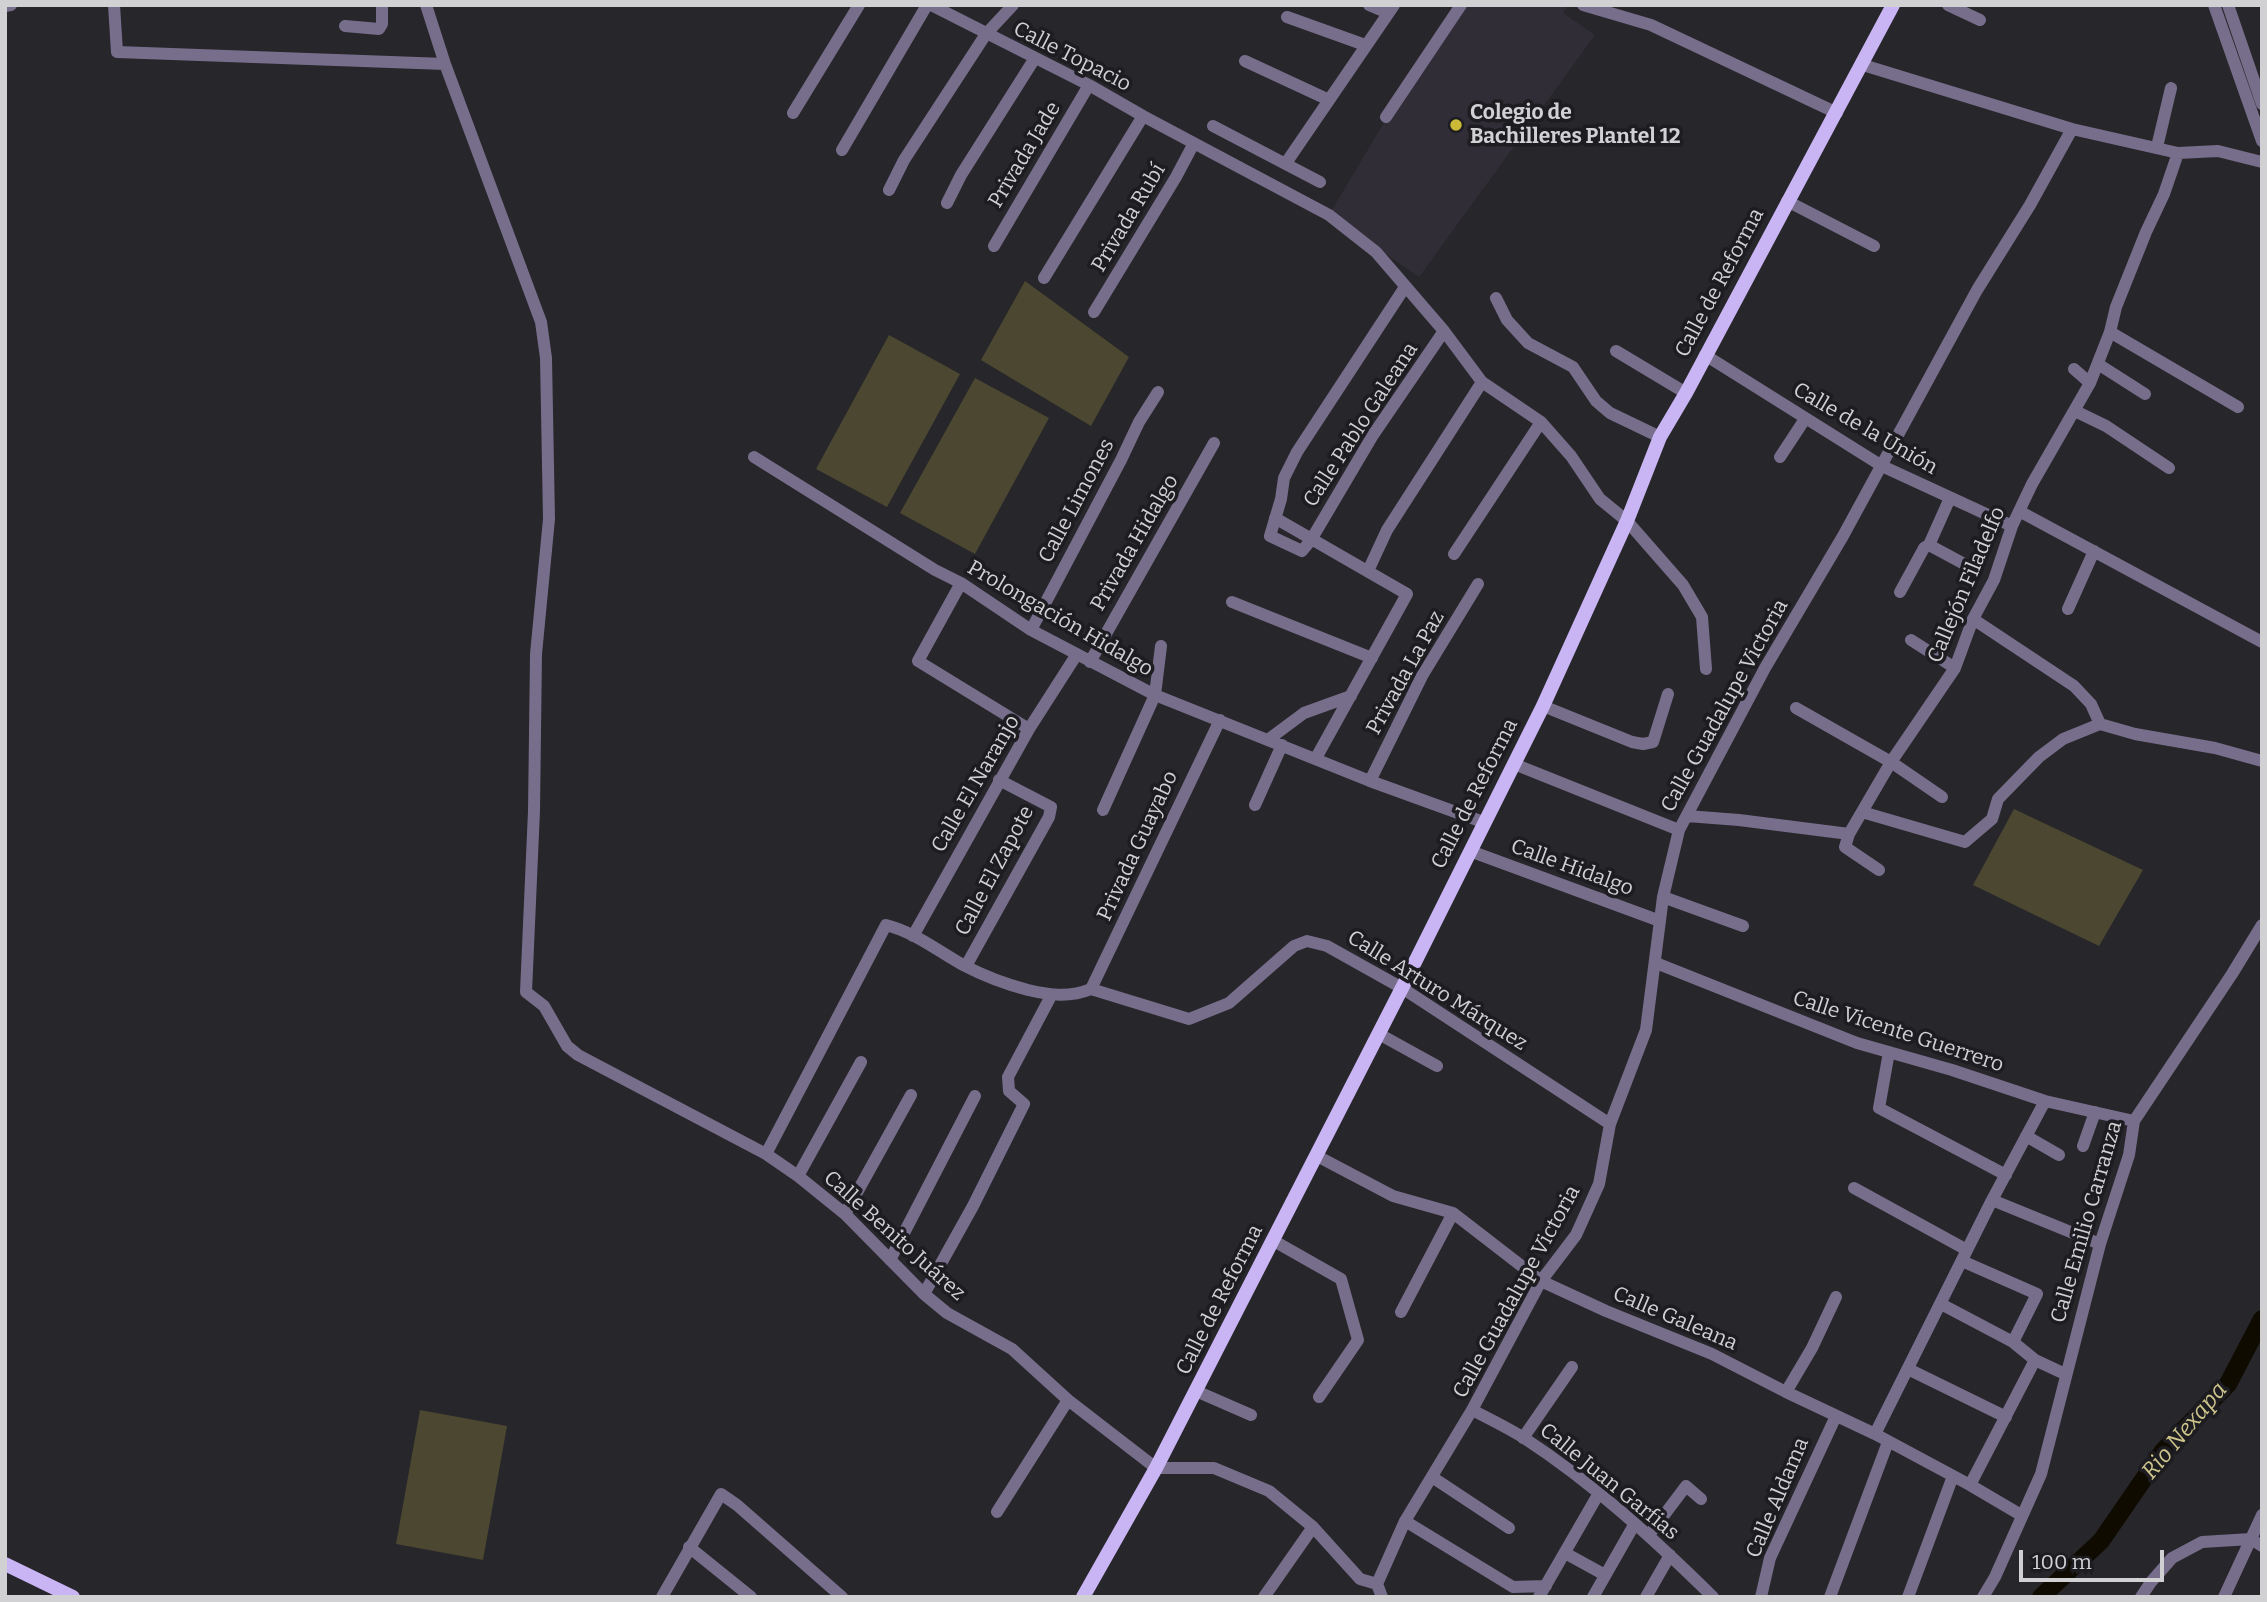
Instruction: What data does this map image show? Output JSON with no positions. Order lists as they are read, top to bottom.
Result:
{
  "streets": {
    "main road": ["Calle de Reforma"],
    "street": [
      "Calle Topacio",
      "Privada Jade",
      "Privada Rubí",
      "Calle Pablo Galeana",
      "Calle de la Unión",
      "Calle Limones",
      "Privada Hidalgo",
      "Callejón Filadelfo",
      "Prolongación Hidalgo",
      "Privada La Paz",
      "Calle Guadalupe Victoria",
      "Calle El Naranjo",
      "Privada Guayabo",
      "Calle Hidalgo",
      "Calle El Zapote",
      "Calle Arturo Márquez",
      "Calle Vicente Guerrero",
      "Calle Emilio Carranza",
      "Calle Benito Juárez",
      "Calle Galeana",
      "Calle Juan Garfias",
      "Calle Aldama"
    ]
  },
  "crossings": [
    ["Calle Topacio", "Privada Jade"],
    ["Calle Topacio", "Privada Rubí"],
    ["Calle Topacio", "Calle de Reforma"],
    ["Calle Topacio", "Calle Pablo Galeana"],
    ["Calle de Reforma", "Calle de la Unión"],
    ["Calle de Reforma", "Prolongación Hidalgo"],
    ["Calle de Reforma", "Calle Hidalgo"],
    ["Calle de Reforma", "Calle Arturo Márquez"],
    ["Calle de Reforma", "Calle Benito Juárez"],
    ["Calle de Reforma", "Calle Galeana"],
    ["Calle de la Unión", "Callejón Filadelfo"],
    ["Calle de la Unión", "Calle Guadalupe Victoria"],
    ["Calle Limones", "Prolongación Hidalgo"],
    ["Privada Hidalgo", "Prolongación Hidalgo"],
    ["Prolongación Hidalgo", "Privada La Paz"],
    ["Prolongación Hidalgo", "Calle El Naranjo"],
    ["Prolongación Hidalgo", "Privada Guayabo"],
    ["Calle Guadalupe Victoria", "Calle Hidalgo"],
    ["Calle Guadalupe Victoria", "Calle Arturo Márquez"],
    ["Calle Guadalupe Victoria", "Calle Vicente Guerrero"],
    ["Calle Guadalupe Victoria", "Calle Galeana"],
    ["Calle Guadalupe Victoria", "Calle Juan Garfias"],
    ["Calle El Naranjo", "Calle El Zapote"],
    ["Calle El Naranjo", "Calle Arturo Márquez"],
    ["Privada Guayabo", "Calle Arturo Márquez"],
    ["Calle El Zapote", "Calle Arturo Márquez"],
    ["Calle Arturo Márquez", "Calle Benito Juárez"],
    ["Calle Vicente Guerrero", "Calle Emilio Carranza"],
    ["Calle Emilio Carranza", "Calle Galeana"],
    ["Calle Galeana", "Calle Aldama"]
  ],
  "water": ["Rio Nexapa"],
  "places": ["Colegio de Bachilleres Plantel 12"],
  "scale_bar": "100 m"
}
